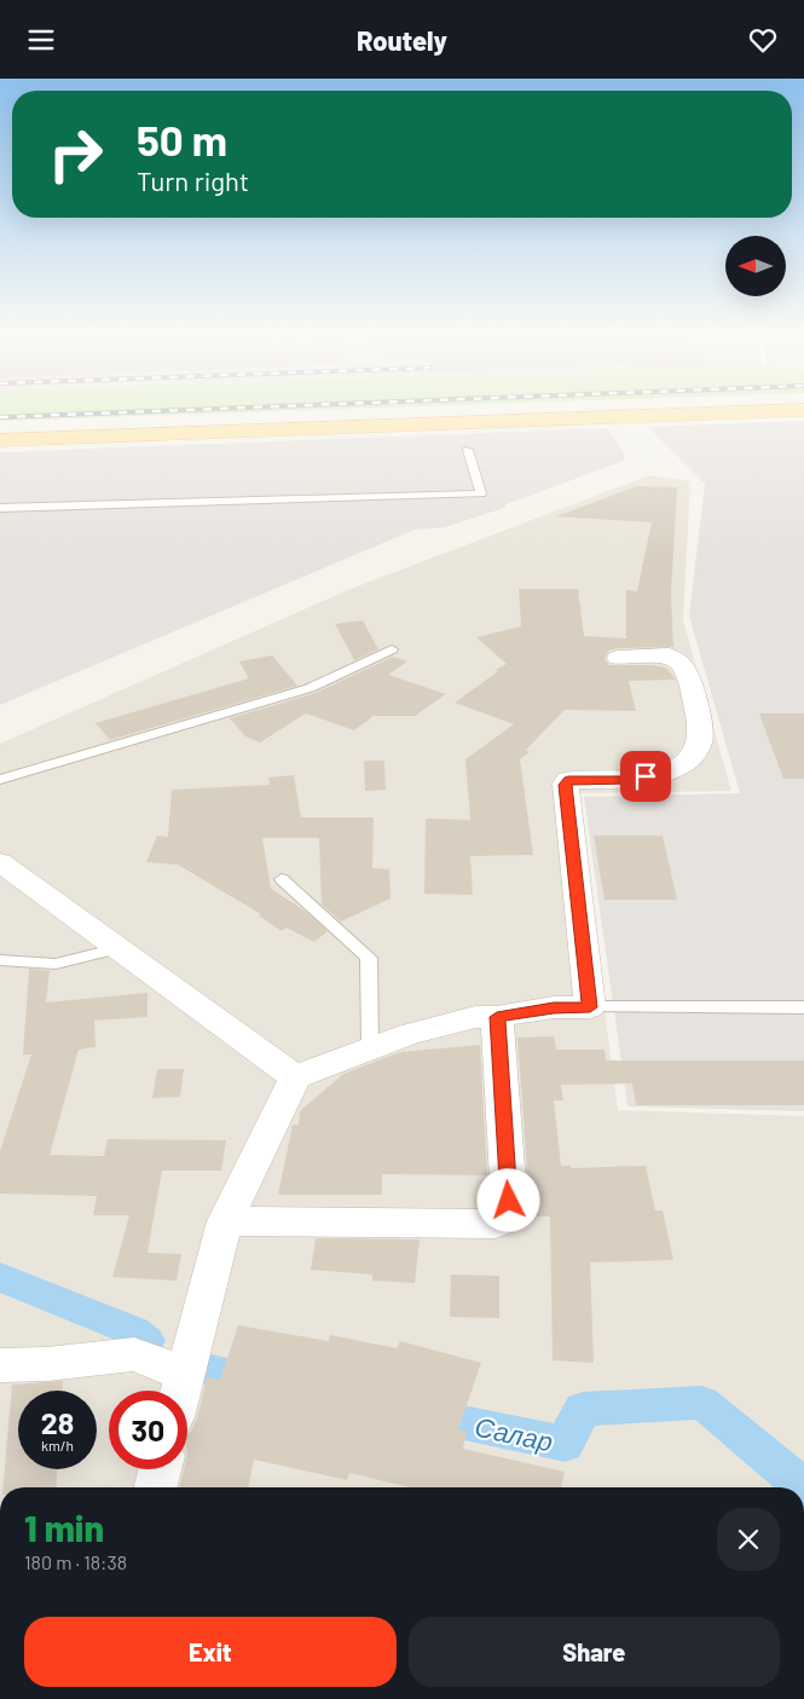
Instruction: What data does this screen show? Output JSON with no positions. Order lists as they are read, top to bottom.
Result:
{
  "water": ["Салар"],
  "north": "left",
  "page": {
    "header": "Routely",
    "turn": ["50 m", "Turn right"],
    "speed": "28 km/h",
    "limit": "30",
    "heading": ["1 min", "180 m · 18:38"],
    "buttons": ["Exit", "Share"]
  }
}
